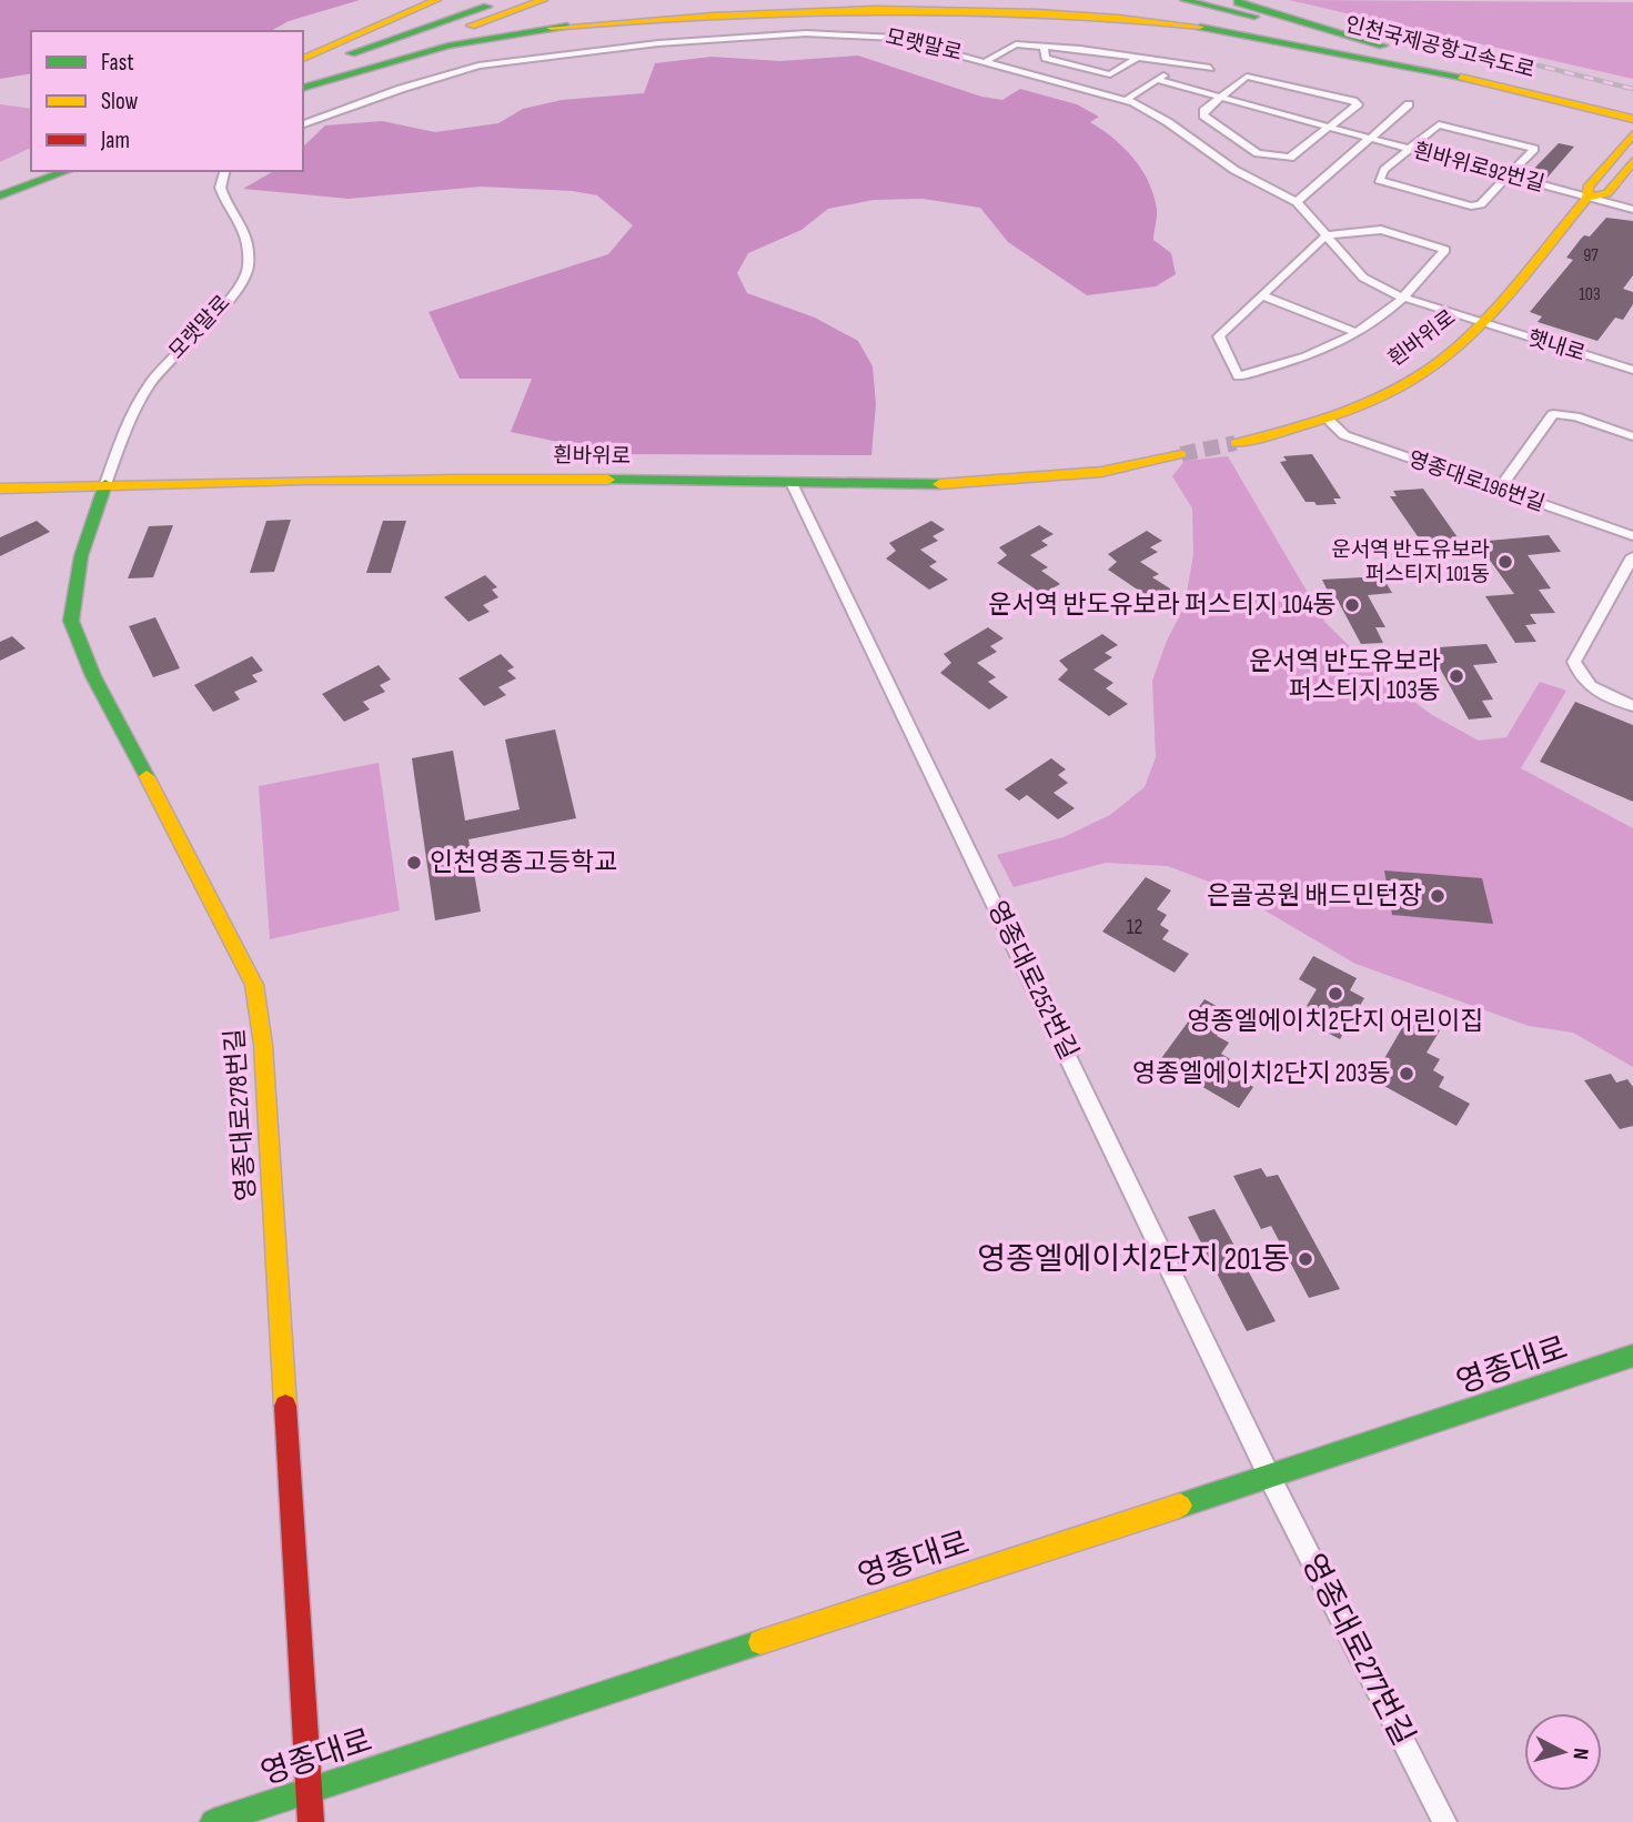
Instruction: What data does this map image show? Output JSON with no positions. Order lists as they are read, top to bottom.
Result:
{
  "streets": {
    "main road": [
      "인천국제공항고속도로",
      "흰바위로",
      "영종대로278번길",
      "영종대로"
    ],
    "street": [
      "모랫말로",
      "흰바위로92번길",
      "햇내로",
      "영종대로196번길",
      "영종대로252번길",
      "영종대로277번길"
    ]
  },
  "crossings": [
    ["모랫말로", "흰바위로"],
    ["모랫말로", "햇내로"],
    ["모랫말로", "영종대로278번길"],
    ["흰바위로92번길", "흰바위로"],
    ["흰바위로", "햇내로"],
    ["흰바위로", "영종대로196번길"],
    ["흰바위로", "영종대로252번길"],
    ["흰바위로", "영종대로278번길"],
    ["영종대로252번길", "영종대로"],
    ["영종대로252번길", "영종대로277번길"],
    ["영종대로278번길", "영종대로"],
    ["영종대로", "영종대로277번길"]
  ],
  "places": [
    "운서역 반도유보라 퍼스티지 101동",
    "운서역 반도유보라 퍼스티지 104동",
    "운서역 반도유보라 퍼스티지 103동",
    "인천영종고등학교",
    "은골공원 배드민턴장",
    "영종엘에이치2단지 어린이집",
    "영종엘에이치2단지 203동",
    "영종엘에이치2단지 201동"
  ],
  "house_numbers": ["97", "103", "12"],
  "legend": ["Fast", "Slow", "Jam"],
  "north": "right"
}
